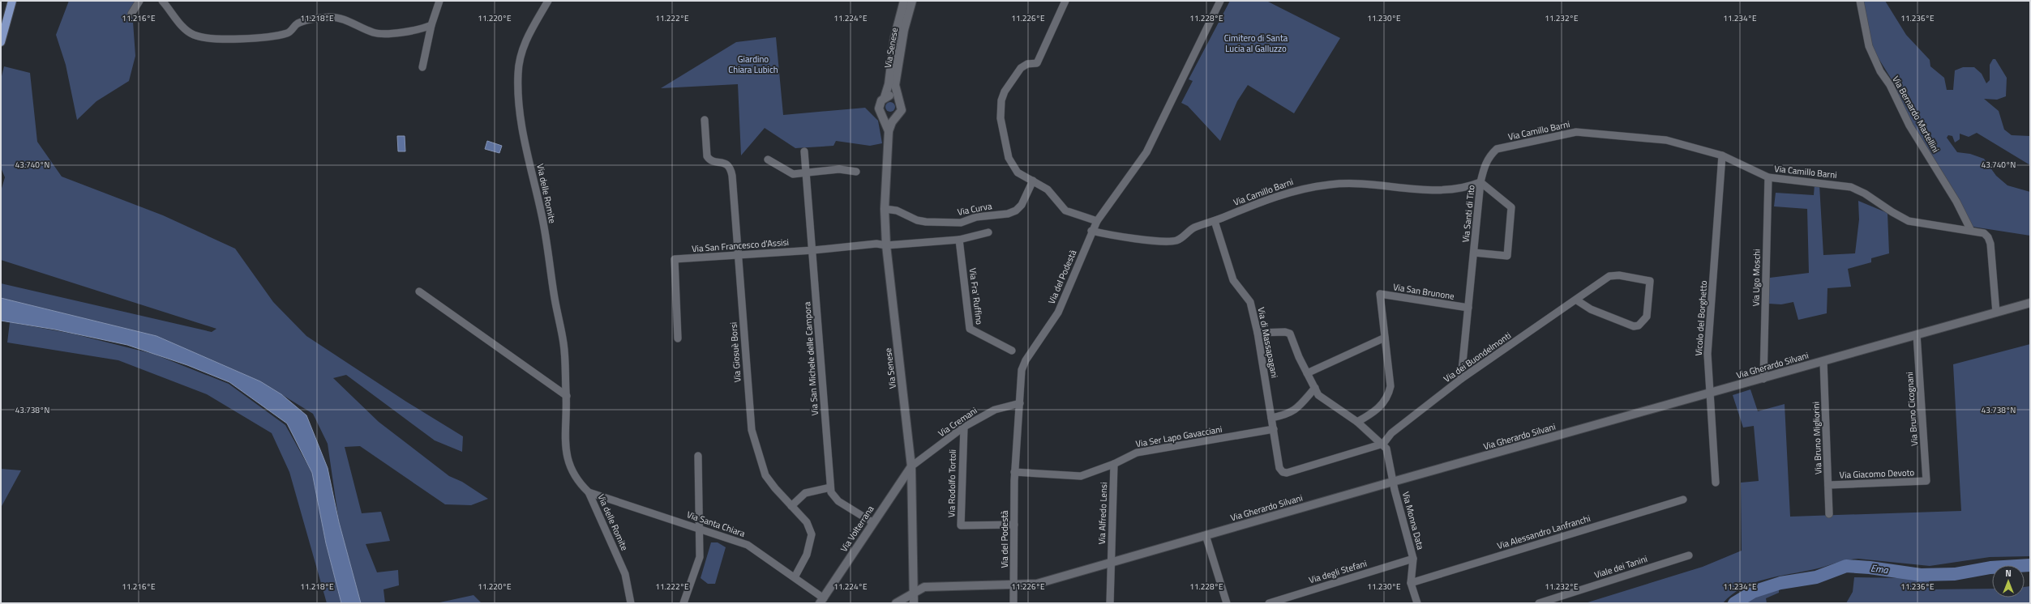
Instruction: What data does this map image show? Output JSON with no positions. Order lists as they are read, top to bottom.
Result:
{
  "streets": {
    "main road": ["Via Senese", "Via Gherardo Silvani", "Via Volterrana"],
    "street": [
      "Via Bernardo Martellini",
      "Via Camillo Barni",
      "Via delle Romite",
      "Via Curva",
      "Via Santi di Tito",
      "Via San Francesco d'Assisi",
      "Via del Podestà",
      "Via Ugo Moschi",
      "Via San Brunone",
      "Via Fra' Ruffino",
      "Vicolo del Borghetto",
      "Via di Massapagani",
      "Via Giosuè Borsi",
      "Via dei Buondelmonti",
      "Via San Michele delle Campora",
      "Via Bruno Cicognani",
      "Via Cremani",
      "Via Ser Lapo Gavacciani",
      "Via Bruno Migliorini",
      "Via Giacomo Devoto",
      "Via Rodolfo Tortoli",
      "Via Alfredo Lensi",
      "Via Monna Data",
      "Via Santa Chiara",
      "Via Alessandro Lanfranchi",
      "Viale dei Tanini",
      "Via degli Stefani"
    ]
  },
  "crossings": [
    ["Via Senese", "Via Curva"],
    ["Via Senese", "Via San Francesco d'Assisi"],
    ["Via Senese", "Via Gherardo Silvani"],
    ["Via Senese", "Via Cremani"],
    ["Via Senese", "Via Volterrana"],
    ["Via Bernardo Martellini", "Via Camillo Barni"],
    ["Via Camillo Barni", "Via Santi di Tito"],
    ["Via Camillo Barni", "Via del Podestà"],
    ["Via Camillo Barni", "Via Ugo Moschi"],
    ["Via Camillo Barni", "Vicolo del Borghetto"],
    ["Via Camillo Barni", "Via di Massapagani"],
    ["Via Camillo Barni", "Via Gherardo Silvani"],
    ["Via delle Romite", "Via Santa Chiara"],
    ["Via Santi di Tito", "Via San Brunone"],
    ["Via Santi di Tito", "Via dei Buondelmonti"],
    ["Via San Francesco d'Assisi", "Via Giosuè Borsi"],
    ["Via San Francesco d'Assisi", "Via San Michele delle Campora"],
    ["Via del Podestà", "Via Gherardo Silvani"],
    ["Via del Podestà", "Via Cremani"],
    ["Via del Podestà", "Via Ser Lapo Gavacciani"],
    ["Via del Podestà", "Via Rodolfo Tortoli"],
    ["Via Ugo Moschi", "Via Gherardo Silvani"],
    ["Vicolo del Borghetto", "Via Gherardo Silvani"],
    ["Via di Massapagani", "Via dei Buondelmonti"],
    ["Via di Massapagani", "Via Ser Lapo Gavacciani"],
    ["Via di Massapagani", "Via Monna Data"],
    ["Via Giosuè Borsi", "Via Santa Chiara"],
    ["Via dei Buondelmonti", "Via Monna Data"],
    ["Via San Michele delle Campora", "Via Volterrana"],
    ["Via Gherardo Silvani", "Via Bruno Cicognani"],
    ["Via Gherardo Silvani", "Via Bruno Migliorini"],
    ["Via Gherardo Silvani", "Via Alfredo Lensi"],
    ["Via Gherardo Silvani", "Via Monna Data"],
    ["Via Bruno Cicognani", "Via Giacomo Devoto"],
    ["Via Cremani", "Via Rodolfo Tortoli"],
    ["Via Cremani", "Via Volterrana"],
    ["Via Ser Lapo Gavacciani", "Via Alfredo Lensi"],
    ["Via Bruno Migliorini", "Via Giacomo Devoto"],
    ["Via Monna Data", "Via Alessandro Lanfranchi"],
    ["Via Monna Data", "Via degli Stefani"],
    ["Via Santa Chiara", "Via Volterrana"]
  ],
  "water": ["Ema"],
  "parks": ["Cimitero di Santa Lucia al Galluzzo", "Giardino Chiara Lubich"],
  "north": "top",
  "coordinates": [
    "11.216°E",
    "11.218°E",
    "11.220°E",
    "11.222°E",
    "11.224°E",
    "11.226°E",
    "11.228°E",
    "11.230°E",
    "11.232°E",
    "11.234°E",
    "11.236°E",
    "43.740°N",
    "43.738°N"
  ]
}
